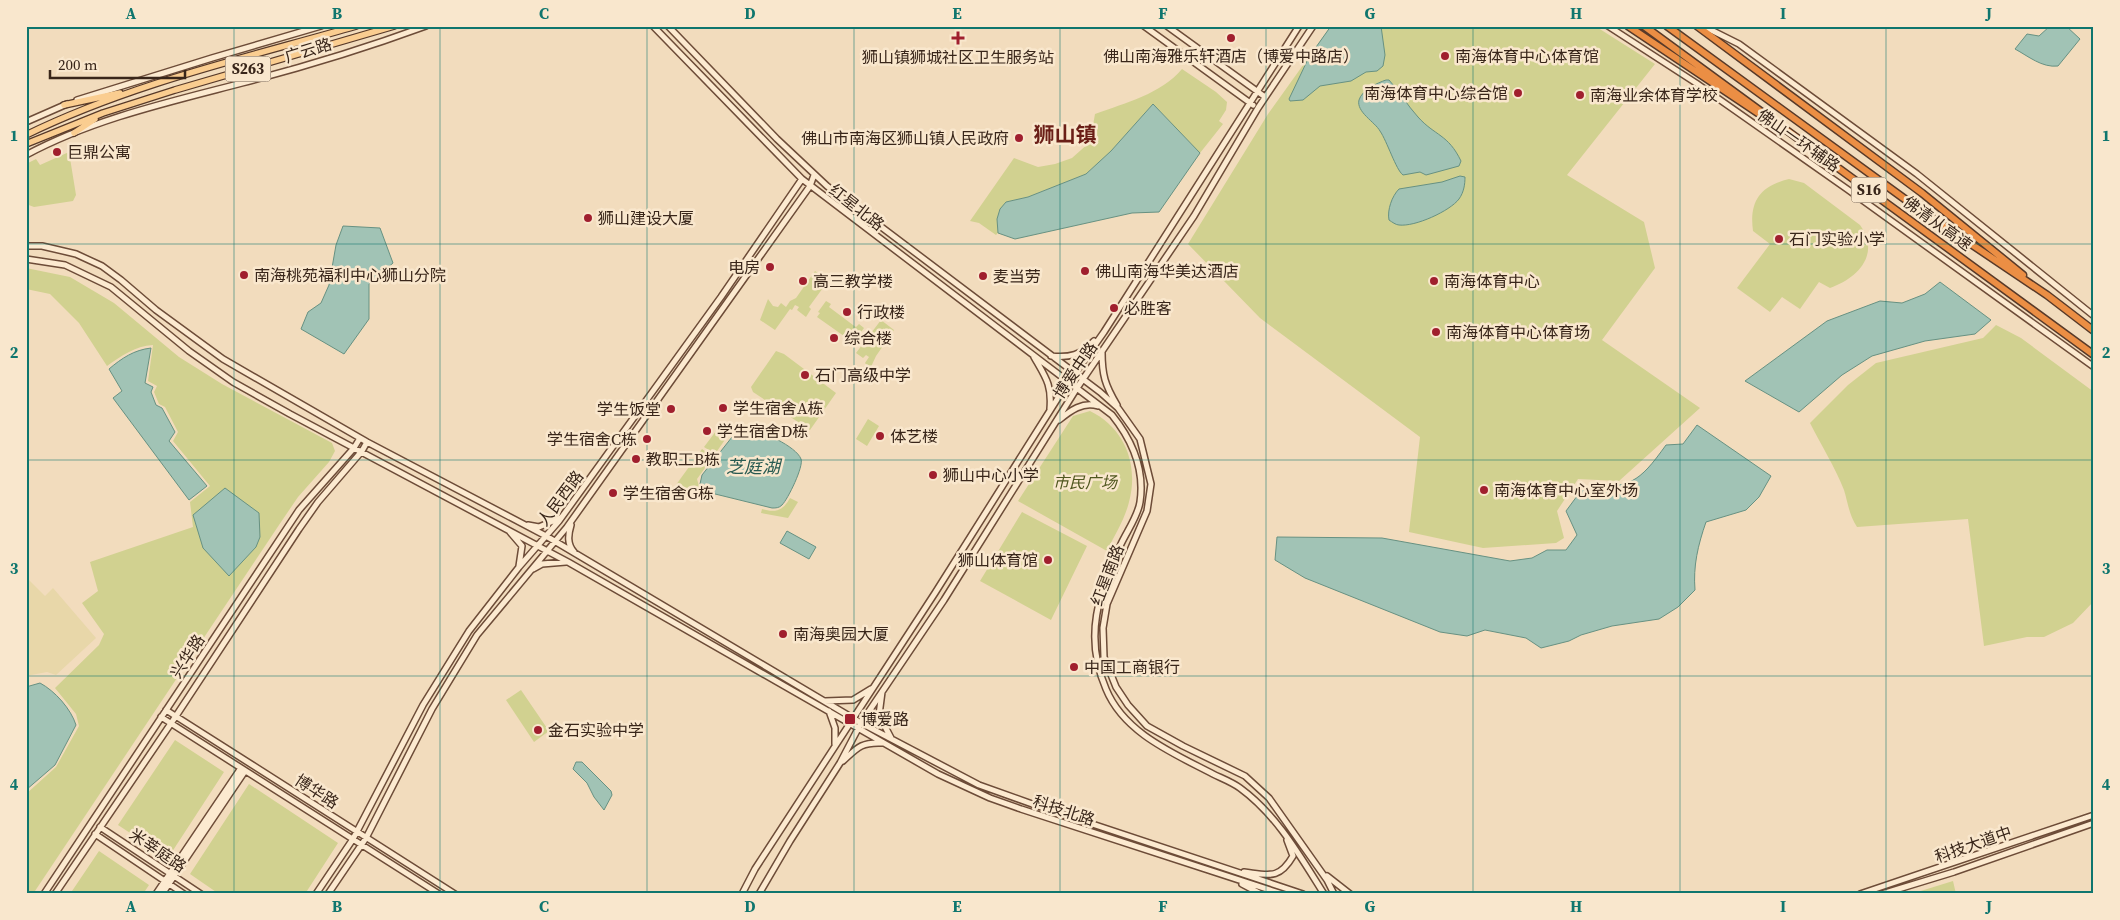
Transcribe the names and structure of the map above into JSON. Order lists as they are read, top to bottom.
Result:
{
  "streets": {
    "highway": ["S16", "佛清从高速"],
    "main road": [
      "广云路",
      "S263",
      "佛山一环辅路",
      "红星北路",
      "博爱中路",
      "人民西路",
      "红星南路",
      "兴华路",
      "博华路",
      "科技北路",
      "科技大道中",
      "米莘庭路"
    ]
  },
  "crossings": [
    ["红星北路", "博爱中路"],
    ["红星北路", "人民西路"],
    ["红星北路", "红星南路"],
    ["博爱中路", "红星南路"],
    ["博爱中路", "科技北路"],
    ["人民西路", "博华路"],
    ["兴华路", "博华路"],
    ["兴华路", "米莘庭路"]
  ],
  "districts": ["狮山镇"],
  "water": ["芝庭湖"],
  "parks": ["市民广场"],
  "places": {
    "health": ["狮山镇狮城社区卫生服务站"],
    "other": [
      "佛山南海雅乐轩酒店（博爱中路店）",
      "南海体育中心体育馆",
      "南海体育中心综合馆",
      "南海业余体育学校",
      "佛山市南海区狮山镇人民政府",
      "巨鼎公寓",
      "狮山建设大厦",
      "石门实验小学",
      "电房",
      "佛山南海华美达酒店",
      "南海桃苑福利中心狮山分院",
      "麦当劳",
      "高三教学楼",
      "南海体育中心",
      "必胜客",
      "行政楼",
      "南海体育中心体育场",
      "综合楼",
      "石门高级中学",
      "学生宿舍A栋",
      "学生饭堂",
      "学生宿舍D栋",
      "体艺楼",
      "学生宿舍C栋",
      "教职工B栋",
      "狮山中心小学",
      "南海体育中心室外场",
      "学生宿舍G栋",
      "狮山体育馆",
      "南海奥园大厦",
      "中国工商银行",
      "金石实验中学"
    ],
    "transit": ["博爱路"]
  },
  "scale_bar": "200 m",
  "grid": {
    "columns": [
      "A",
      "B",
      "C",
      "D",
      "E",
      "F",
      "G",
      "H",
      "I",
      "J"
    ],
    "rows": [
      "1",
      "2",
      "3",
      "4"
    ]
  }
}
